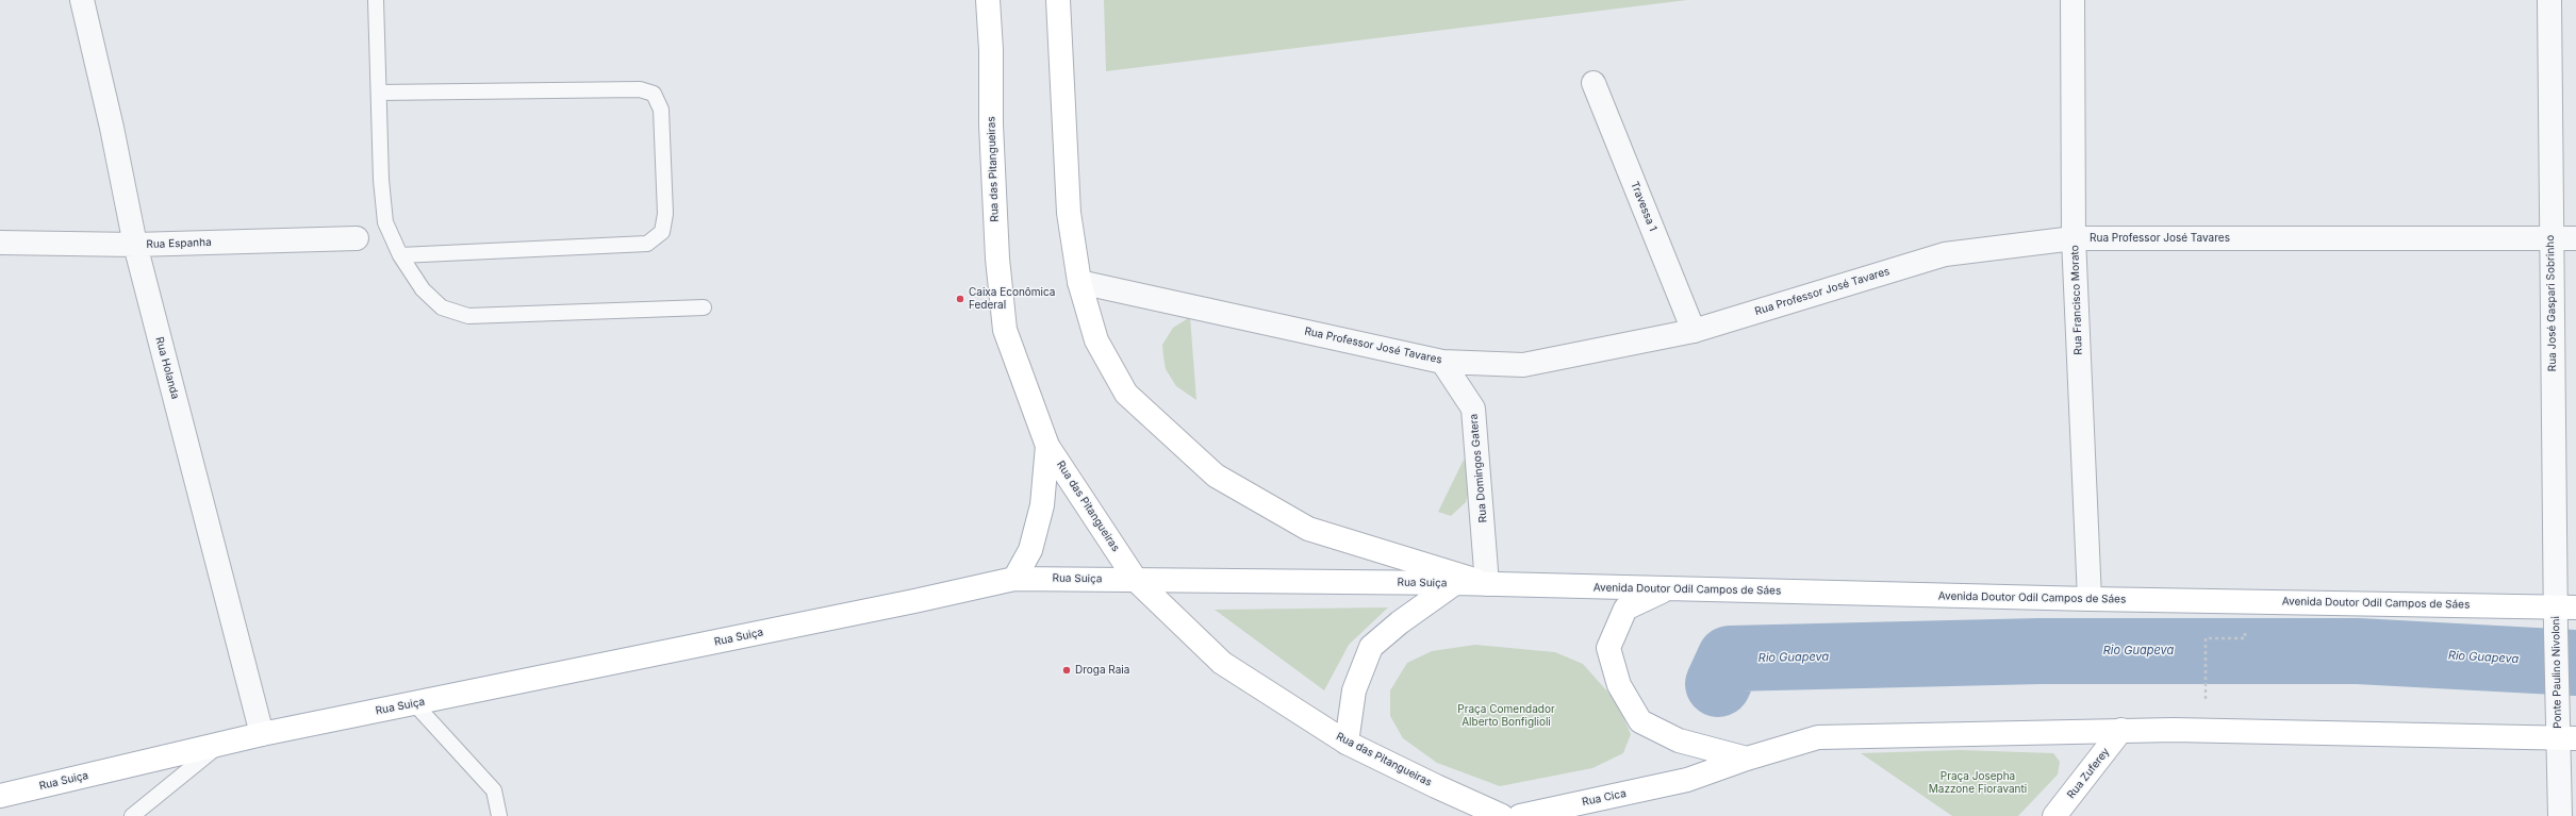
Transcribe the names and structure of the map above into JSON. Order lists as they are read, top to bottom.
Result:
{
  "streets": {
    "main road": [
      "Rua das Pitangueiras",
      "Rua Suiça",
      "Avenida Doutor Odil Campos de Sáes",
      "Rua Zuferey",
      "Rua Cica"
    ],
    "street": [
      "Travessa 1",
      "Rua Professor José Tavares",
      "Rua Espanha",
      "Rua Francisco Morato",
      "Rua José Gaspari Sobrinho",
      "Rua Holanda",
      "Rua Domingos Gatera",
      "Ponte Paulino Nivoloni"
    ]
  },
  "crossings": [
    ["Rua das Pitangueiras", "Rua Suiça"],
    ["Travessa 1", "Rua Professor José Tavares"],
    ["Rua Professor José Tavares", "Rua Francisco Morato"],
    ["Rua Professor José Tavares", "Rua José Gaspari Sobrinho"],
    ["Rua Professor José Tavares", "Rua Domingos Gatera"],
    ["Rua Espanha", "Rua Holanda"],
    ["Rua Francisco Morato", "Avenida Doutor Odil Campos de Sáes"],
    ["Rua José Gaspari Sobrinho", "Avenida Doutor Odil Campos de Sáes"],
    ["Rua José Gaspari Sobrinho", "Ponte Paulino Nivoloni"],
    ["Rua Holanda", "Rua Suiça"],
    ["Rua Domingos Gatera", "Rua Suiça"],
    ["Rua Domingos Gatera", "Avenida Doutor Odil Campos de Sáes"],
    ["Rua Suiça", "Avenida Doutor Odil Campos de Sáes"],
    ["Avenida Doutor Odil Campos de Sáes", "Ponte Paulino Nivoloni"]
  ],
  "water": ["Rio Guapeva"],
  "parks": ["Praça Comendador Alberto Bonfiglioli", "Praça Josepha Mazzone Fioravanti"],
  "places": ["Caixa Econômica Federal", "Droga Raia"]
}
